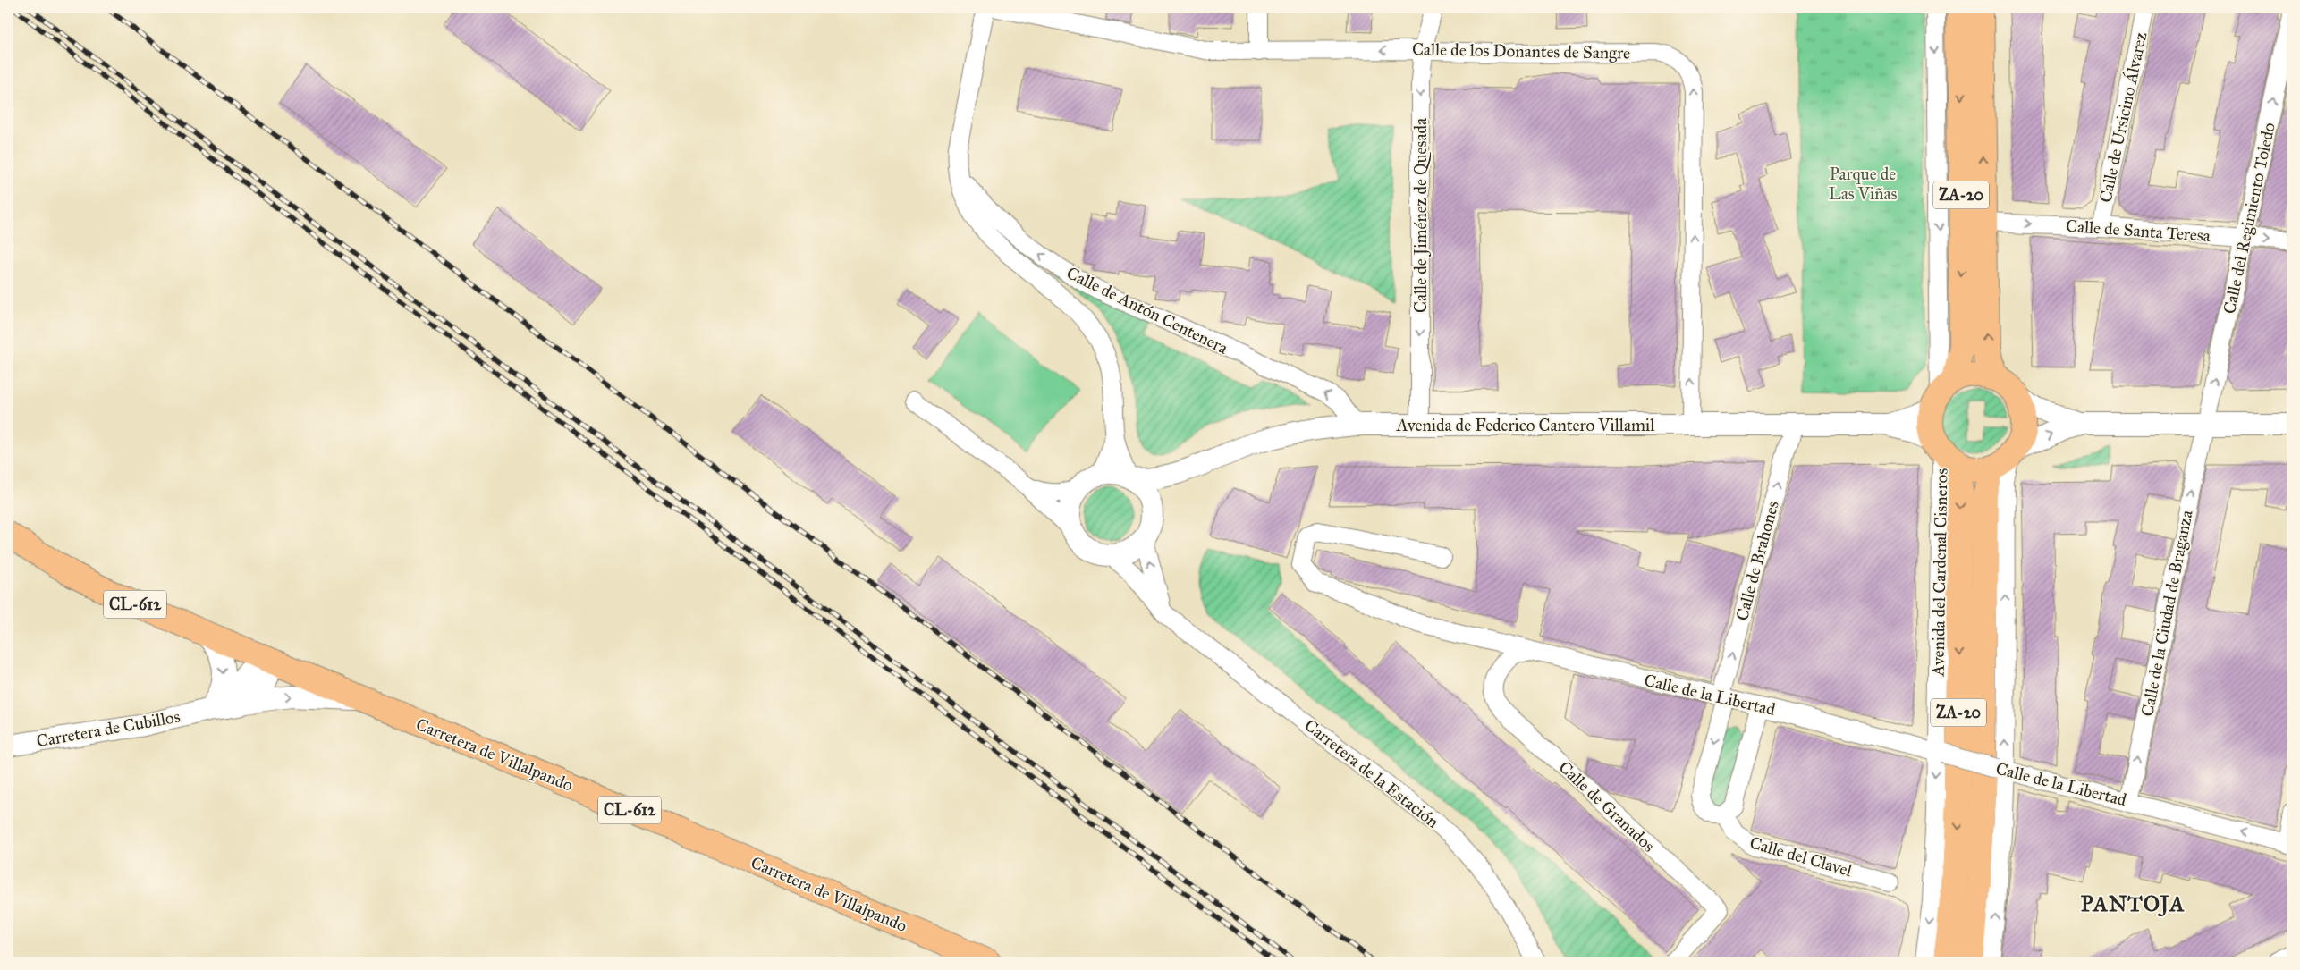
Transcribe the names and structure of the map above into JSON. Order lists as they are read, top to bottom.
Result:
{
  "streets": {
    "main road": [
      "ZA-20",
      "Avenida del Cardenal Cisneros",
      "CL-612",
      "Carretera de Villalpando"
    ],
    "street": [
      "Calle de los Donantes de Sangre",
      "Calle de Ursicino Álvarez",
      "Calle de Jiménez de Quesada",
      "Calle del Regimiento Toledo",
      "Calle de Santa Teresa",
      "Calle de Antón Centenera",
      "Avenida de Federico Cantero Villamil",
      "Calle de Brahones",
      "Calle de la Ciudad de Braganza",
      "Calle de la Libertad",
      "Carretera de Cubillos",
      "Carretera de la Estación",
      "Calle de Granados",
      "Calle del Clavel"
    ]
  },
  "crossings": [
    ["Calle de los Donantes de Sangre", "Calle de Jiménez de Quesada"],
    ["Calle de los Donantes de Sangre", "Avenida de Federico Cantero Villamil"],
    ["Calle de Ursicino Álvarez", "Calle de Santa Teresa"],
    ["ZA-20", "Calle de Santa Teresa"],
    ["ZA-20", "Avenida de Federico Cantero Villamil"],
    ["ZA-20", "Avenida del Cardenal Cisneros"],
    ["Calle de Jiménez de Quesada", "Avenida de Federico Cantero Villamil"],
    ["Calle del Regimiento Toledo", "Calle de Santa Teresa"],
    ["Calle del Regimiento Toledo", "Calle de la Ciudad de Braganza"],
    ["Calle de Antón Centenera", "Avenida de Federico Cantero Villamil"],
    ["Calle de Antón Centenera", "Carretera de la Estación"],
    ["Avenida de Federico Cantero Villamil", "Calle de Brahones"],
    ["Avenida de Federico Cantero Villamil", "Avenida del Cardenal Cisneros"],
    ["Avenida de Federico Cantero Villamil", "Carretera de la Estación"],
    ["Calle de Brahones", "Calle de la Libertad"],
    ["Calle de Brahones", "Calle del Clavel"],
    ["Avenida del Cardenal Cisneros", "Calle de la Libertad"],
    ["Calle de la Ciudad de Braganza", "Calle de la Libertad"],
    ["Calle de la Libertad", "Calle de Granados"],
    ["Carretera de Cubillos", "Carretera de Villalpando"]
  ],
  "one_way": [
    "Calle de Jiménez de Quesada",
    "Calle del Regimiento Toledo",
    "Calle de Santa Teresa",
    "Calle de Antón Centenera"
  ],
  "districts": ["PANTOJA"],
  "parks": ["Parque de Las Viñas"]
}
